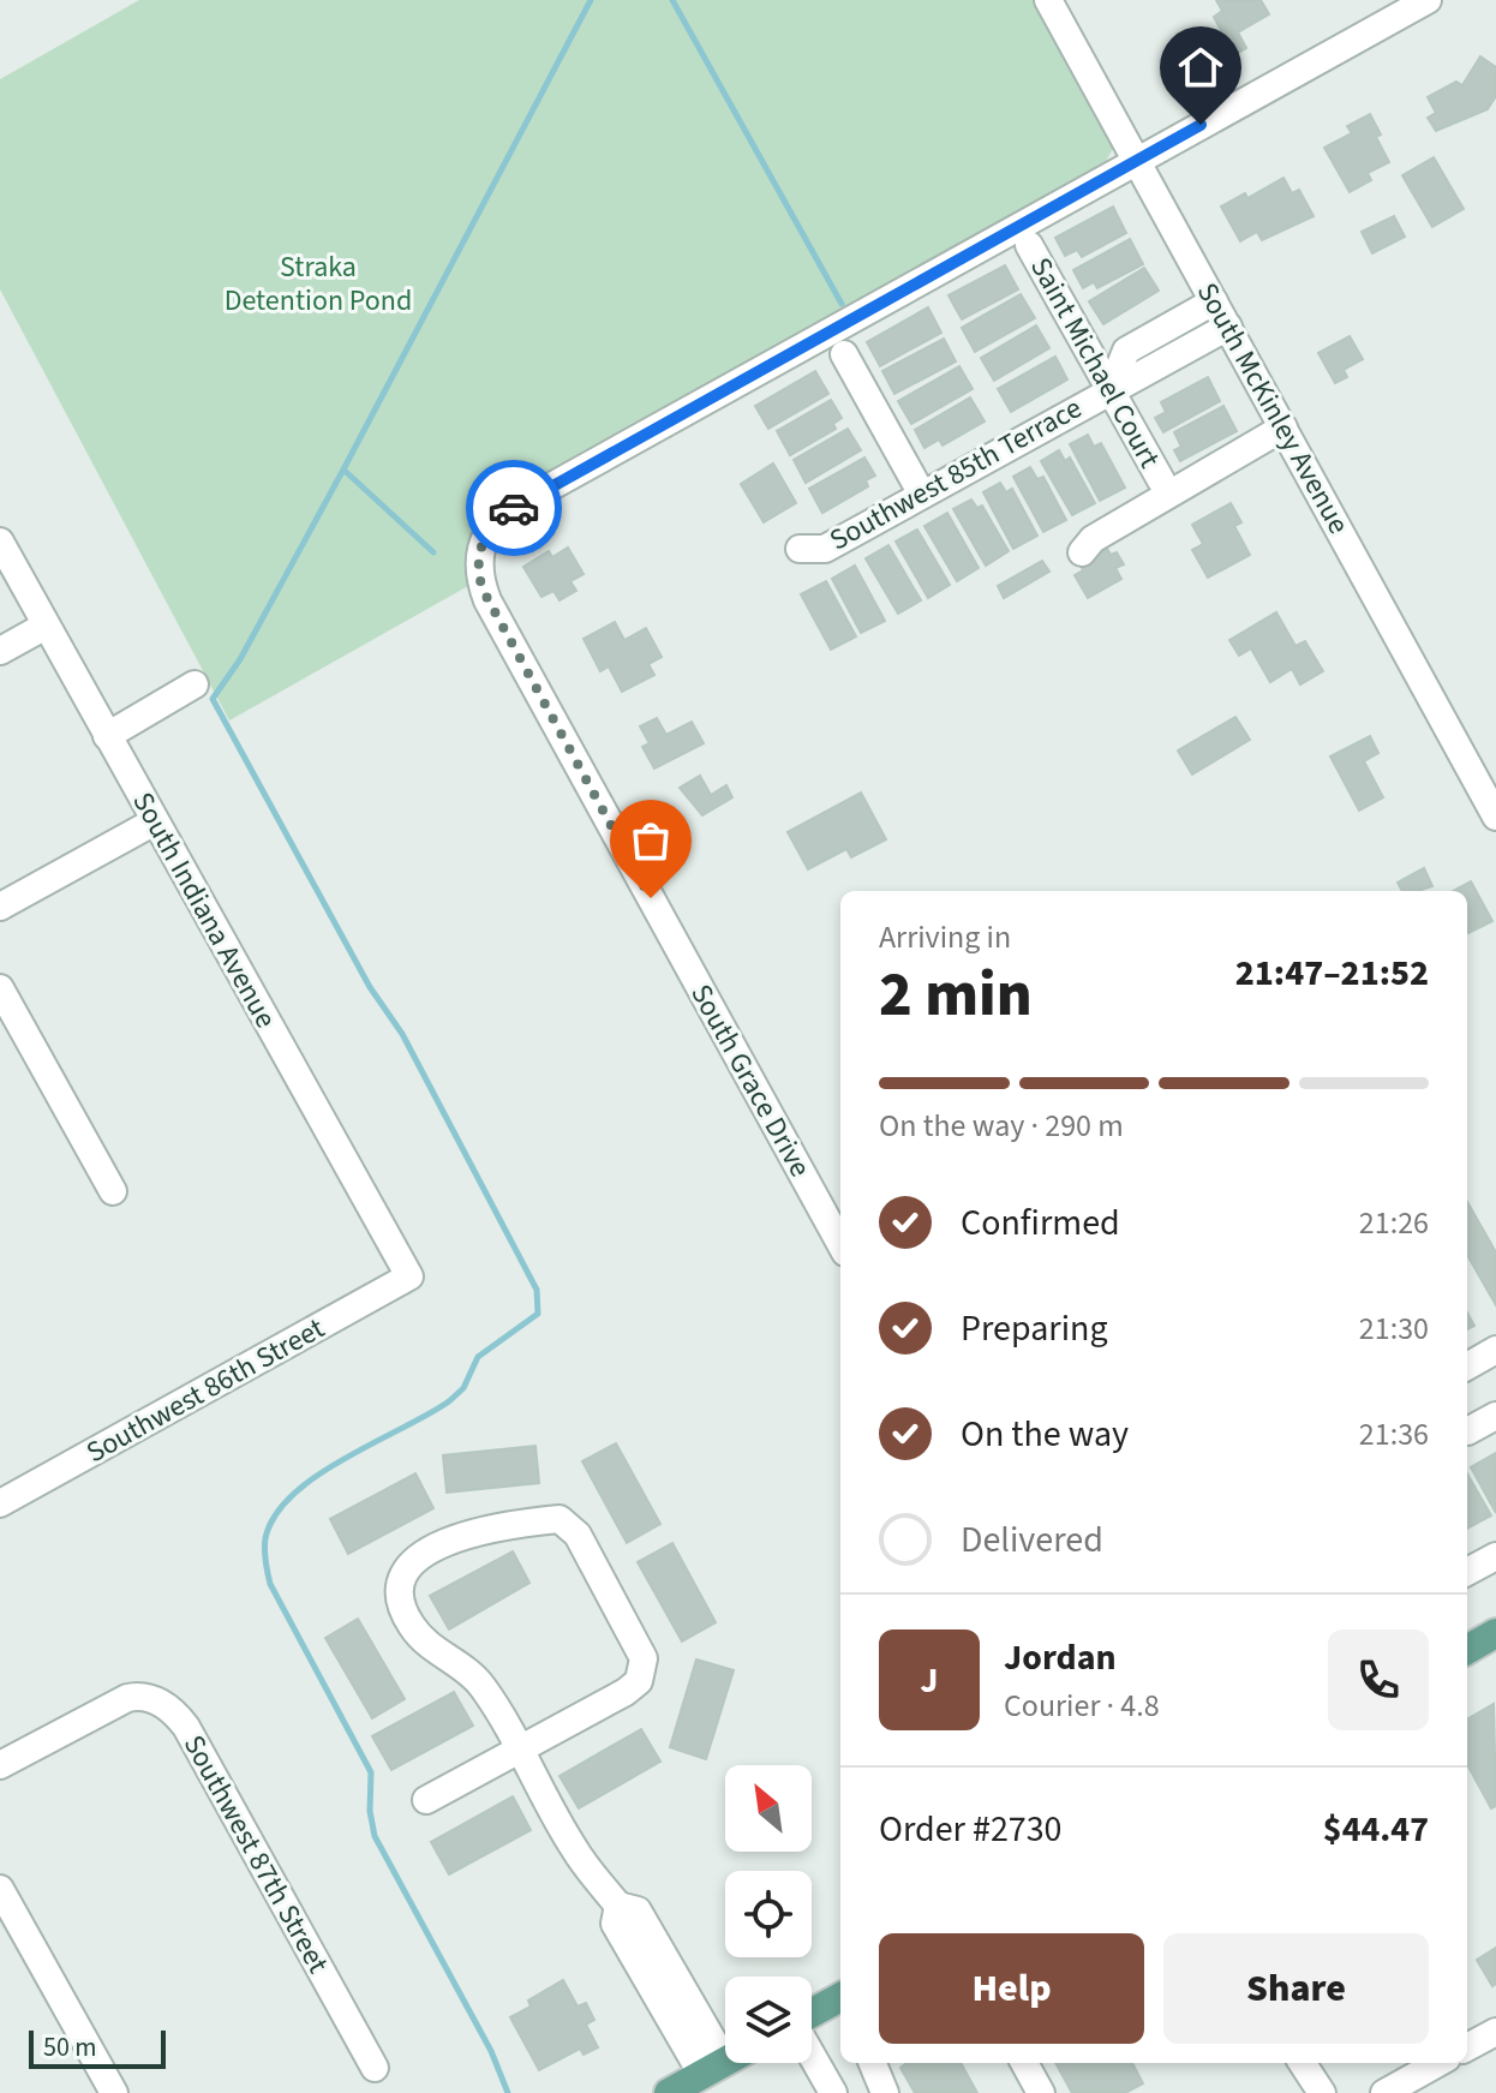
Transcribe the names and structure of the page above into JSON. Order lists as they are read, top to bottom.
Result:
{
  "streets": {
    "street": [
      "Saint Michael Court",
      "South McKinley Avenue",
      "Southwest 85th Terrace",
      "South Indiana Avenue",
      "South Grace Drive",
      "Southwest 86th Street",
      "Southwest 87th Street"
    ]
  },
  "crossings": [
    ["Saint Michael Court", "Southwest 85th Terrace"],
    ["South McKinley Avenue", "Southwest 85th Terrace"],
    ["South McKinley Avenue", "South Grace Drive"],
    ["South Indiana Avenue", "Southwest 86th Street"]
  ],
  "parks": ["Straka Detention Pond"],
  "scale_bar": "50 m",
  "north": "top left",
  "page": {
    "heading": ["2 min", "Arriving in", "21:47–21:52"],
    "panel": [
      "Jordan",
      "Courier · 4.8",
      "Order #2730",
      "$44.47"
    ],
    "bar": "On the way · 290 m",
    "list": [
      ["Confirmed", "21:26"],
      ["Preparing", "21:30"],
      ["On the way", "21:36"],
      "Delivered"
    ],
    "round": "J",
    "buttons": ["Help", "Share"],
    "scale": "50 m"
  }
}
